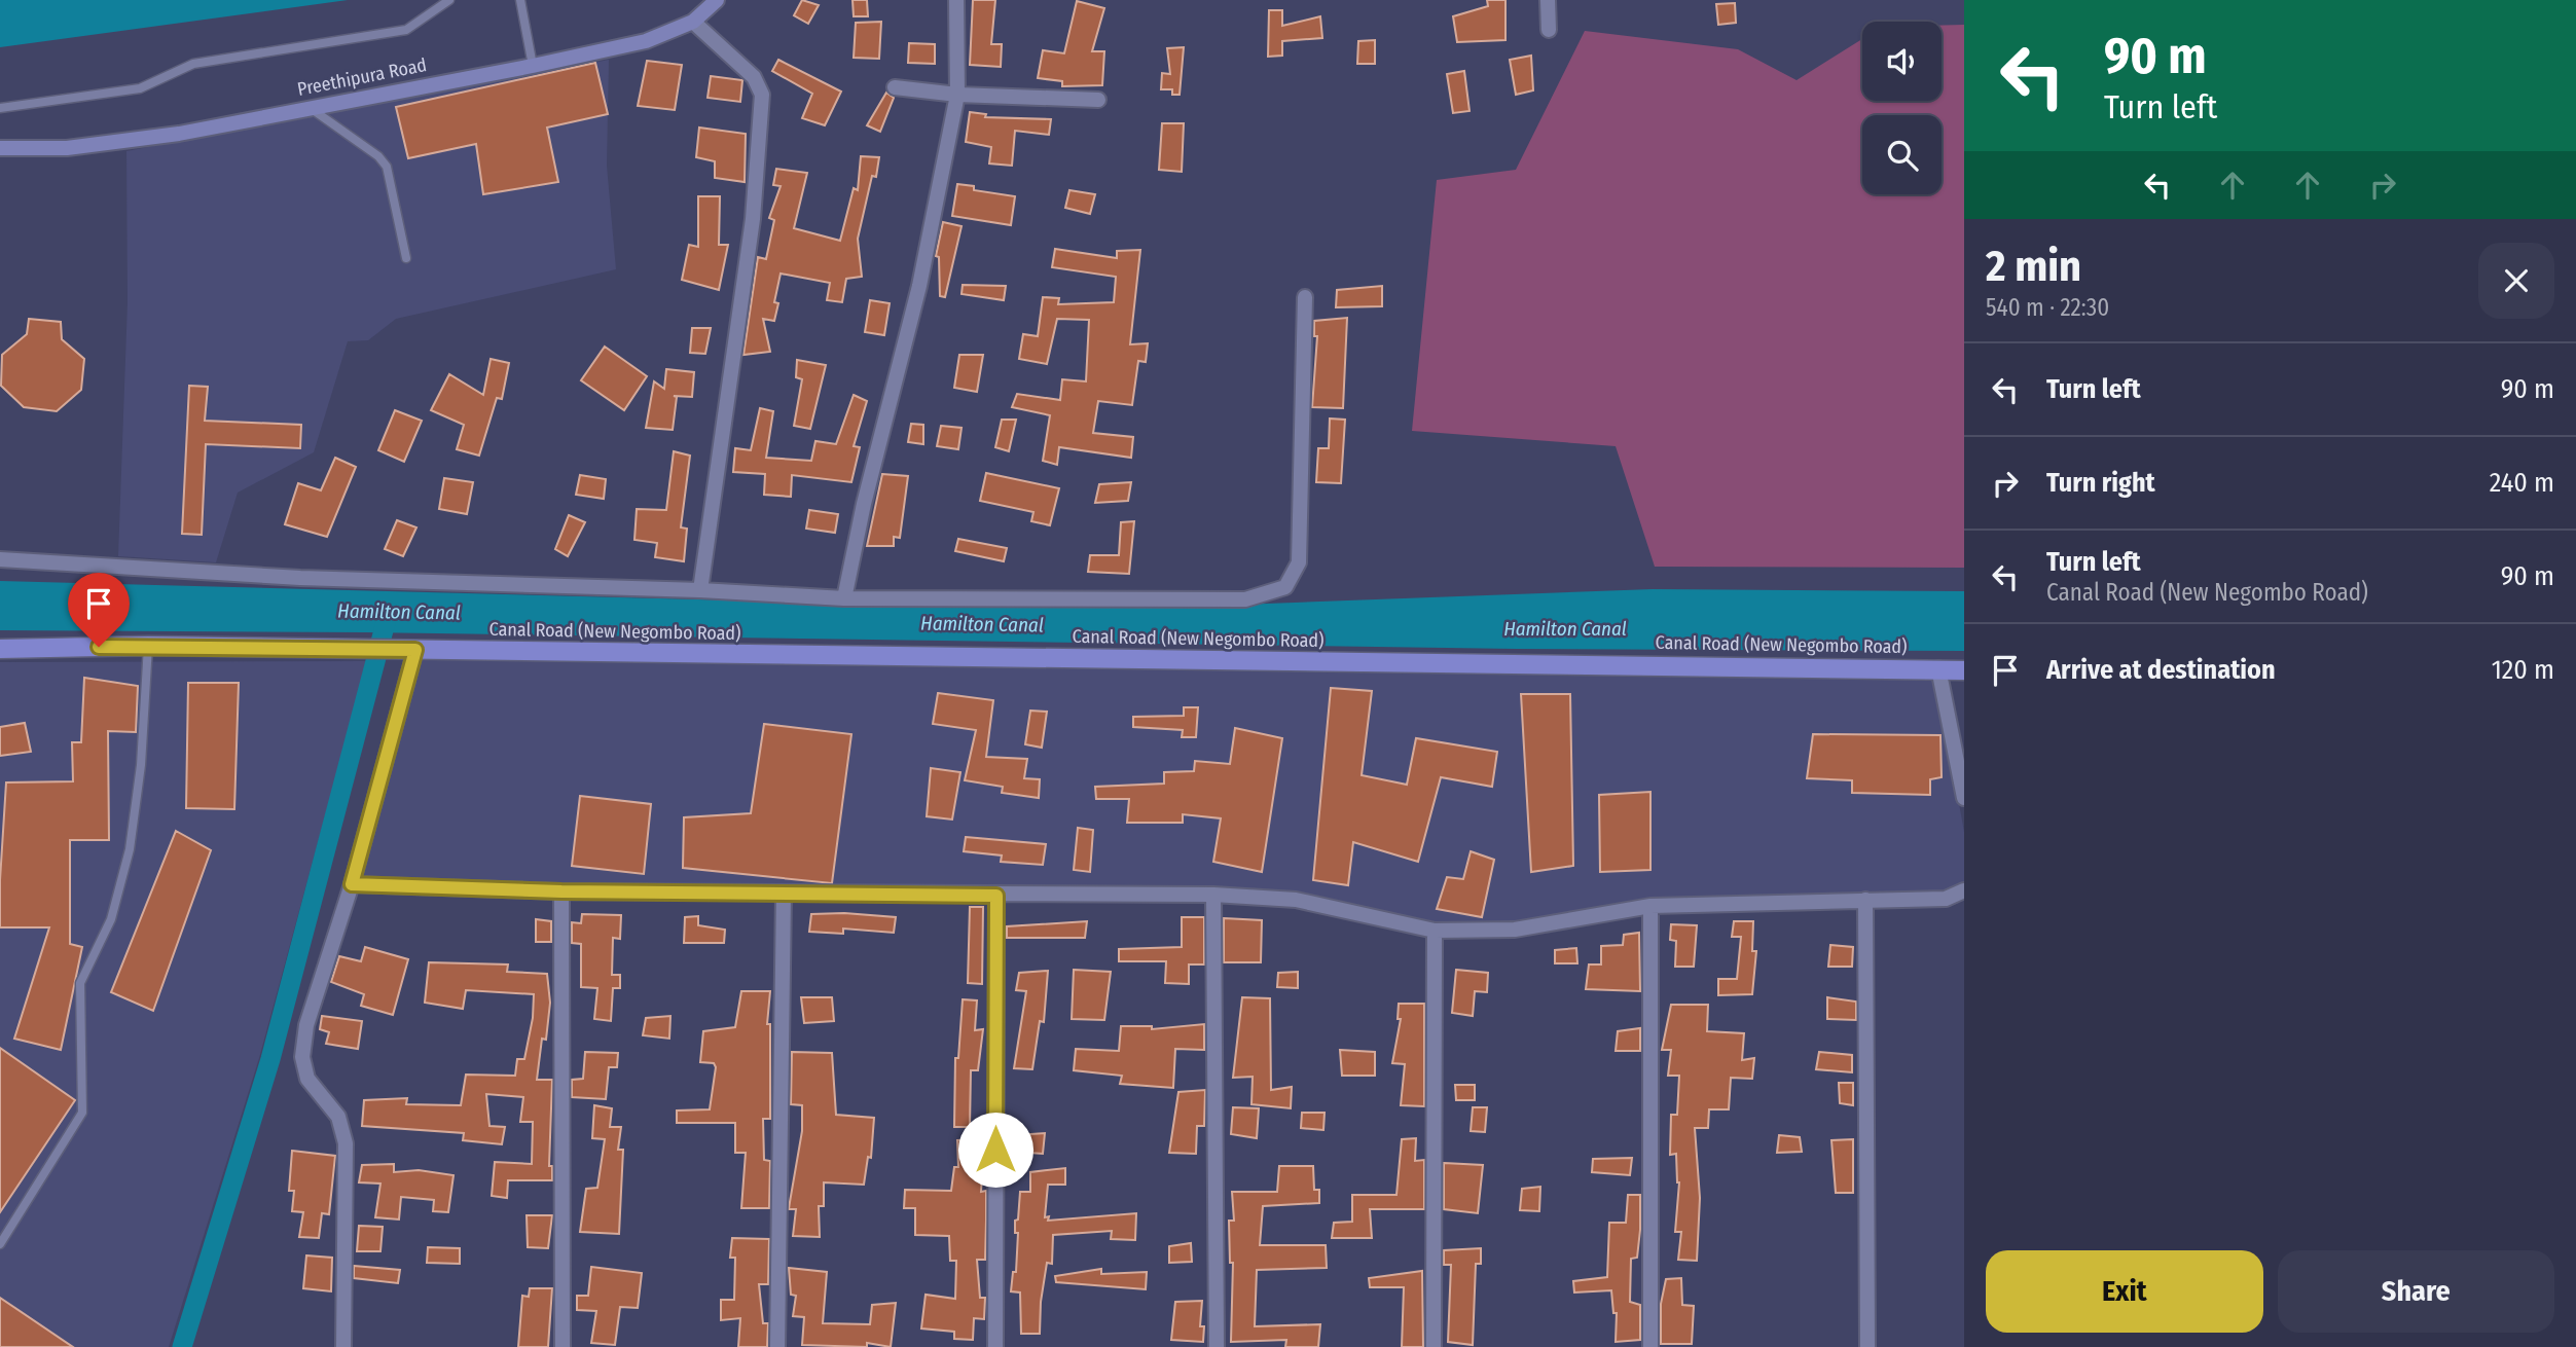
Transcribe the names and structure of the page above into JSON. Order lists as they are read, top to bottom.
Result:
{
  "streets": {
    "main road": ["Canal Road (New Negombo Road)"],
    "street": ["Preethipura Road"]
  },
  "water": ["Hamilton Canal"],
  "page": {
    "turn": ["90 m", "Turn left"],
    "heading": ["2 min", "540 m · 22:30"],
    "list": [
      {
        "name": "Turn left",
        "value": "90 m"
      },
      {
        "name": "Turn right",
        "value": "240 m"
      },
      {
        "name": "Turn left",
        "note": "Canal Road (New Negombo Road)",
        "value": "90 m"
      },
      {
        "name": "Arrive at destination",
        "value": "120 m"
      }
    ],
    "buttons": ["Exit", "Share"]
  }
}
